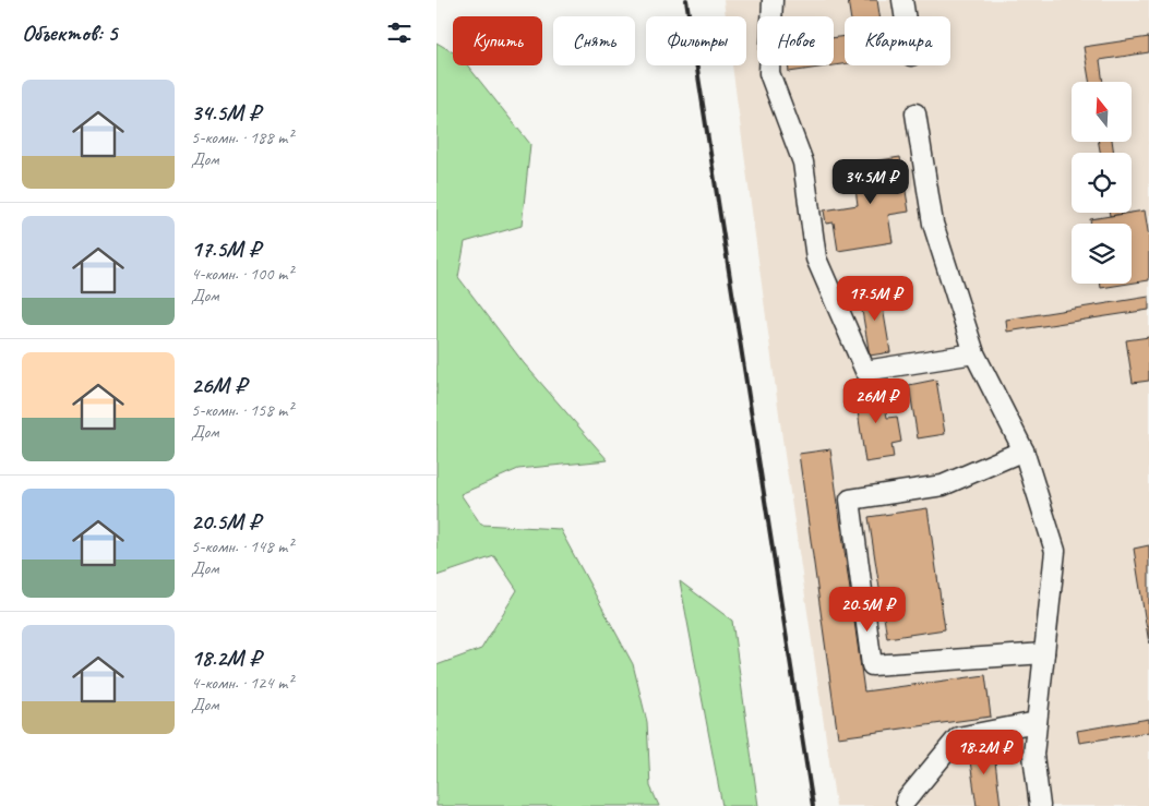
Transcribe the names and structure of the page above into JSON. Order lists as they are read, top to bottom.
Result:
{
  "north": "top",
  "page": {
    "heading": "Объектов: 5",
    "chip": [
      "Купить",
      "Снять",
      "Фильтры",
      "Новое",
      "Квартира"
    ],
    "list": [
      {
        "name": "34.5M ₽",
        "note": "5-комн. · 188 m² · Дом"
      },
      {
        "name": "17.5M ₽",
        "note": "4-комн. · 100 m² · Дом"
      },
      {
        "name": "26M ₽",
        "note": "5-комн. · 158 m² · Дом"
      },
      {
        "name": "20.5M ₽",
        "note": "5-комн. · 148 m² · Дом"
      },
      {
        "name": "18.2M ₽",
        "note": "4-комн. · 124 m² · Дом"
      }
    ],
    "price": [
      "34.5M ₽",
      "17.5M ₽",
      "26M ₽",
      "20.5M ₽",
      "18.2M ₽"
    ]
  }
}
